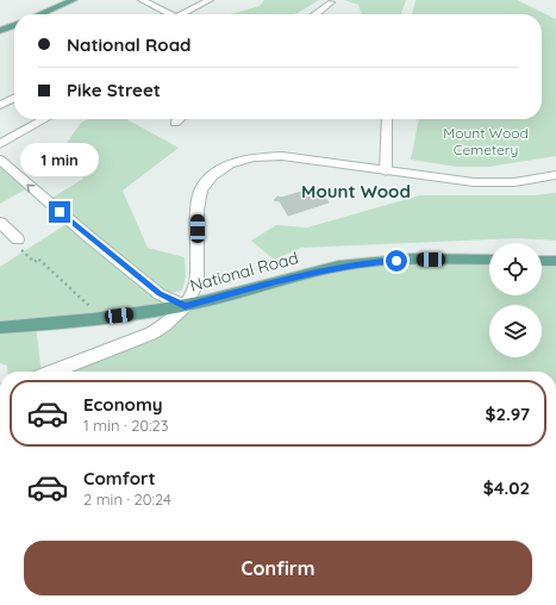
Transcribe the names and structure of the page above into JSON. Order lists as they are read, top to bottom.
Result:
{
  "streets": {
    "main road": ["National Road"]
  },
  "districts": ["Mount Wood"],
  "parks": ["Mount Wood Cemetery"],
  "page": {
    "banner": ["National Road", "Pike Street"],
    "bubble": "1 min",
    "list": [
      {
        "name": "Economy",
        "note": "1 min · 20:23",
        "value": "$2.97"
      },
      {
        "name": "Comfort",
        "note": "2 min · 20:24",
        "value": "$4.02"
      }
    ],
    "buttons": "Confirm"
  }
}
